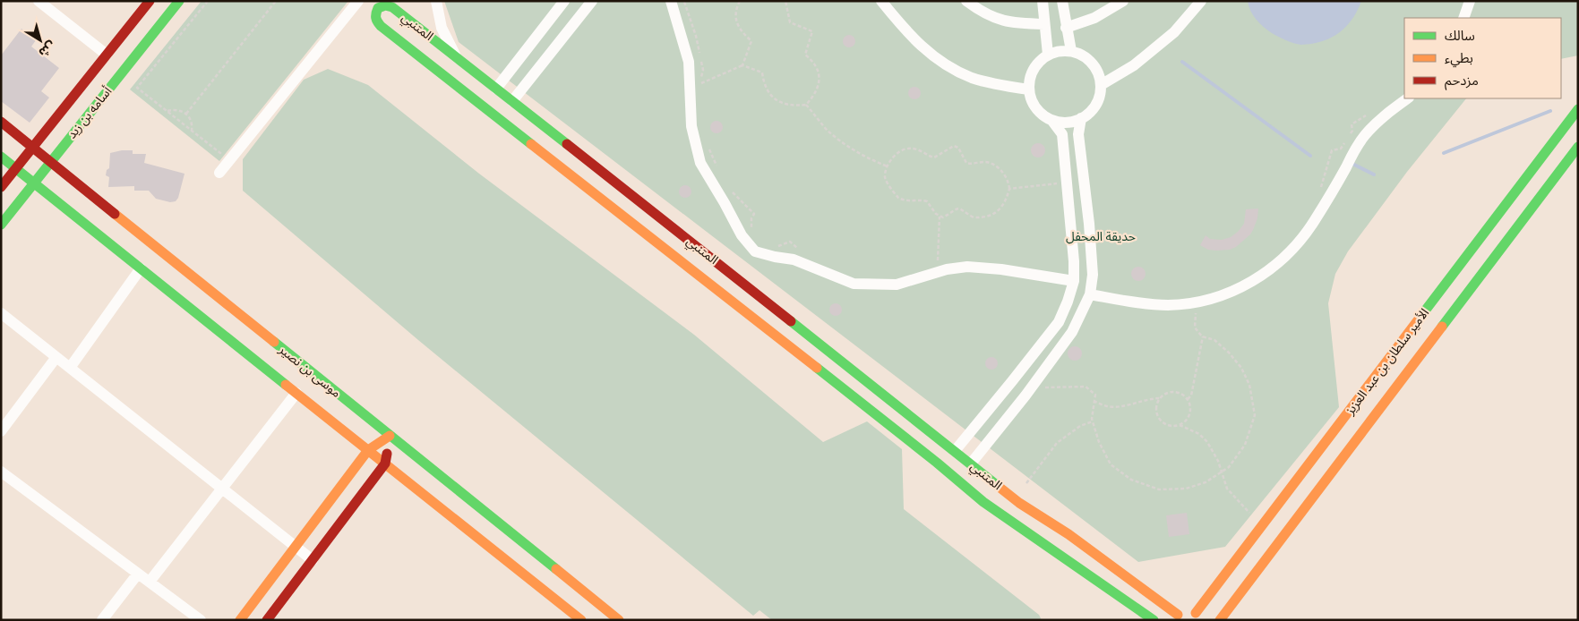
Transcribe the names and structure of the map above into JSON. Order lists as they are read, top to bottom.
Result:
{
  "streets": {
    "street": [
      "المتنبي",
      "أسامه بن زيد",
      "الأمير سلطان بن عبد العزيز",
      "موسى بن نصير"
    ]
  },
  "crossings": [
    ["المتنبي", "الأمير سلطان بن عبد العزيز"],
    ["أسامه بن زيد", "موسى بن نصير"]
  ],
  "parks": ["حديقة المحفل"],
  "legend": ["سالك", "بطيء", "مزدحم"],
  "north": "bottom right"
}
